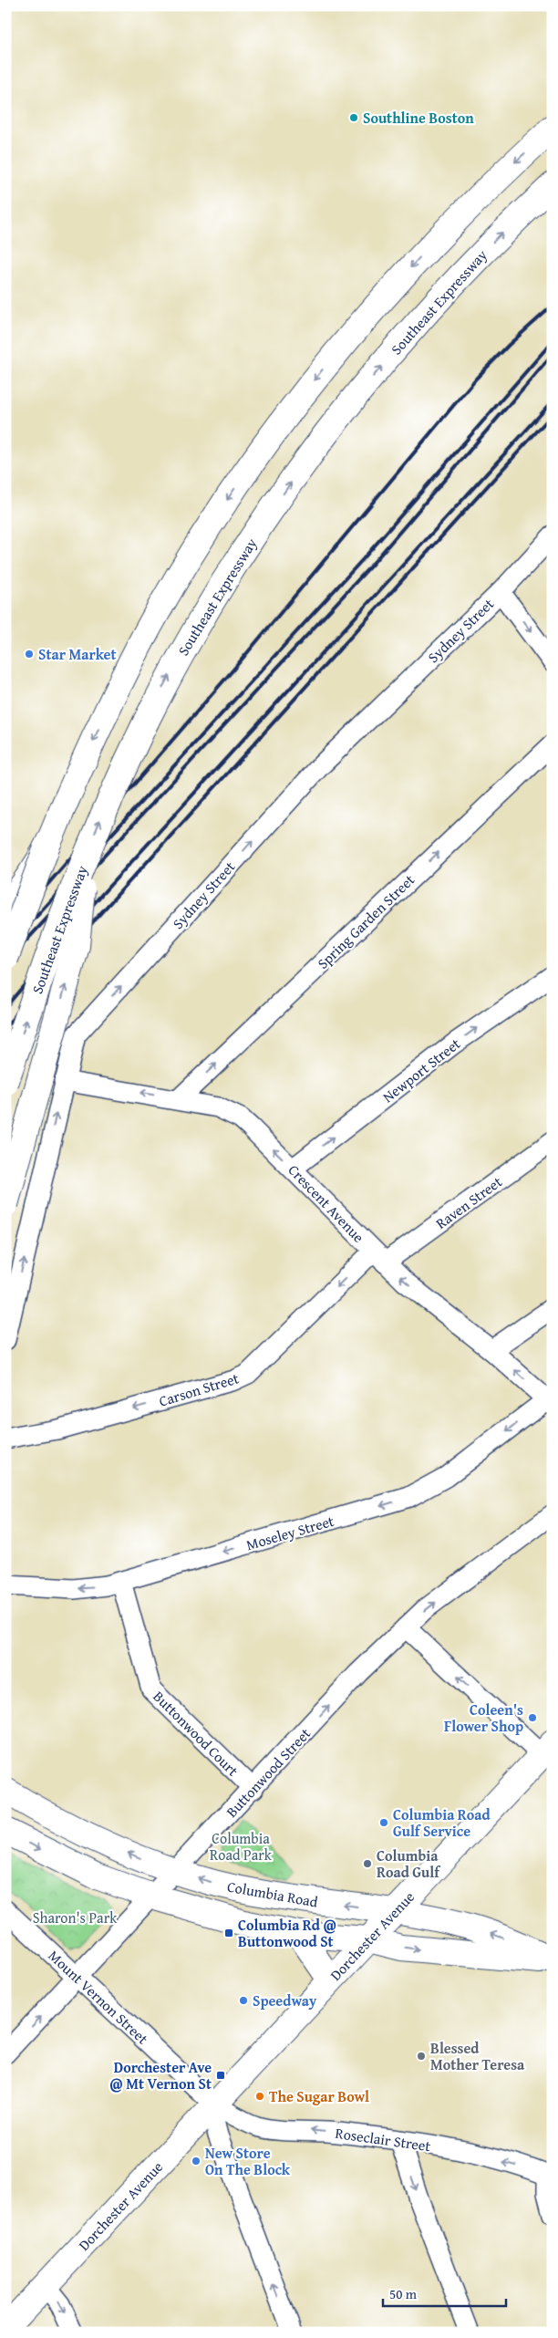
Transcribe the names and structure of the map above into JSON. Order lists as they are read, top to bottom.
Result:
{
  "streets": {
    "main road": ["Southeast Expressway", "Columbia Road", "Dorchester Avenue"],
    "street": [
      "Sydney Street",
      "Spring Garden Street",
      "Newport Street",
      "Raven Street",
      "Crescent Avenue",
      "Carson Street",
      "Moseley Street",
      "Buttonwood Court",
      "Buttonwood Street",
      "Mount Vernon Street",
      "Roseclair Street"
    ]
  },
  "crossings": [
    ["Sydney Street", "Crescent Avenue"],
    ["Spring Garden Street", "Crescent Avenue"],
    ["Newport Street", "Crescent Avenue"],
    ["Raven Street", "Crescent Avenue"],
    ["Raven Street", "Carson Street"],
    ["Crescent Avenue", "Carson Street"],
    ["Crescent Avenue", "Moseley Street"],
    ["Moseley Street", "Buttonwood Court"],
    ["Buttonwood Court", "Buttonwood Street"],
    ["Buttonwood Street", "Columbia Road"],
    ["Buttonwood Street", "Mount Vernon Street"],
    ["Columbia Road", "Dorchester Avenue"],
    ["Dorchester Avenue", "Mount Vernon Street"],
    ["Dorchester Avenue", "Roseclair Street"],
    ["Mount Vernon Street", "Roseclair Street"]
  ],
  "one_way": [
    "Sydney Street",
    "Spring Garden Street",
    "Newport Street",
    "Crescent Avenue",
    "Carson Street",
    "Moseley Street",
    "Buttonwood Street",
    "Roseclair Street"
  ],
  "parks": ["Columbia Road Park", "Sharon's Park"],
  "places": {
    "other": [
      "Southline Boston",
      "Star Market",
      "Coleen's Flower Shop",
      "Columbia Road Gulf Service",
      "Columbia Road Gulf",
      "Speedway",
      "Blessed Mother Teresa",
      "The Sugar Bowl",
      "New Store On The Block"
    ],
    "transit": ["Columbia Rd @ Buttonwood St", "Dorchester Ave @ Mt Vernon St"]
  },
  "scale_bar": "50 m"
}
